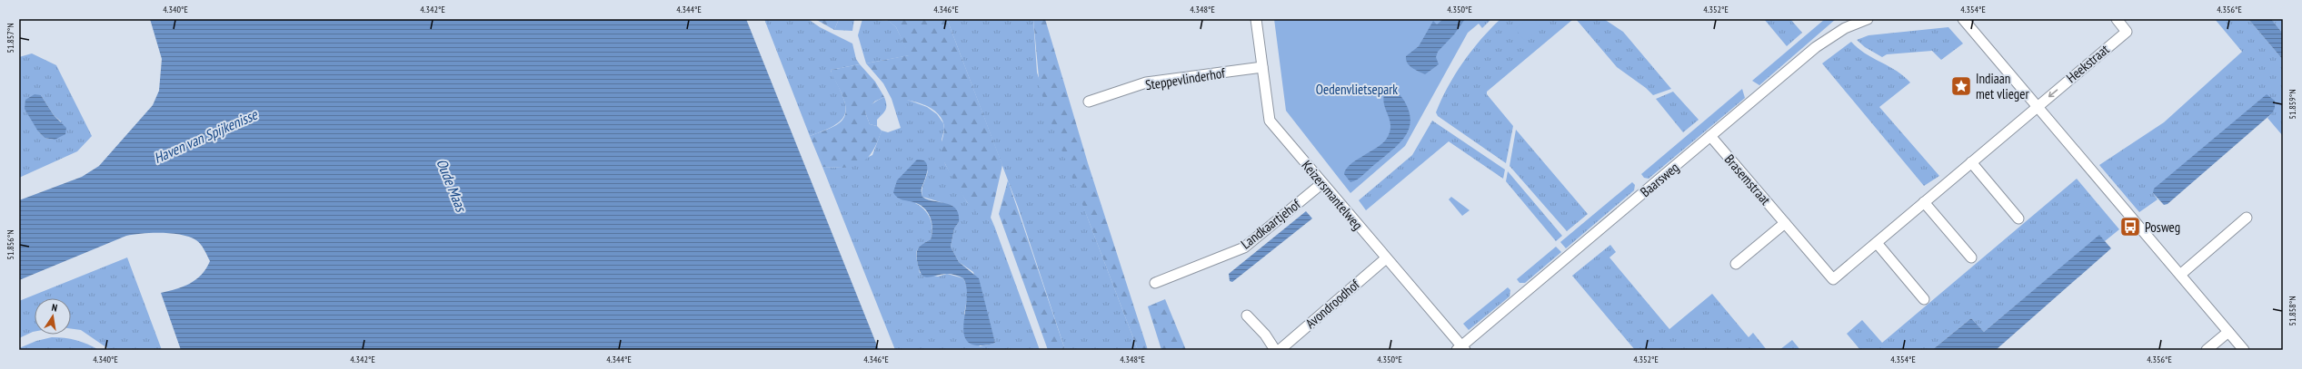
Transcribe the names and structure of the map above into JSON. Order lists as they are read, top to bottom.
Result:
{
  "streets": {
    "street": [
      "Heekstraat",
      "Steppevlinderhof",
      "Baarsweg",
      "Brasemstraat",
      "Keizersmantelweg",
      "Landkaartjehof",
      "Avondroodhof"
    ]
  },
  "crossings": [
    ["Heekstraat", "Brasemstraat"],
    ["Steppevlinderhof", "Keizersmantelweg"],
    ["Baarsweg", "Brasemstraat"],
    ["Baarsweg", "Keizersmantelweg"],
    ["Keizersmantelweg", "Landkaartjehof"],
    ["Keizersmantelweg", "Avondroodhof"]
  ],
  "one_way": ["Heekstraat"],
  "water": ["Haven van Spijkenisse", "Oude Maas"],
  "parks": ["Oedenvlietsepark"],
  "places": {
    "place": ["Indiaan met vlieger"],
    "bus stop": ["Posweg"]
  },
  "north": "top",
  "coordinates": [
    "4.340°E",
    "4.342°E",
    "4.344°E",
    "4.346°E",
    "4.348°E",
    "4.350°E",
    "4.352°E",
    "4.354°E",
    "4.356°E",
    "51.857°N",
    "51.859°N",
    "51.856°N",
    "51.858°N"
  ]
}
